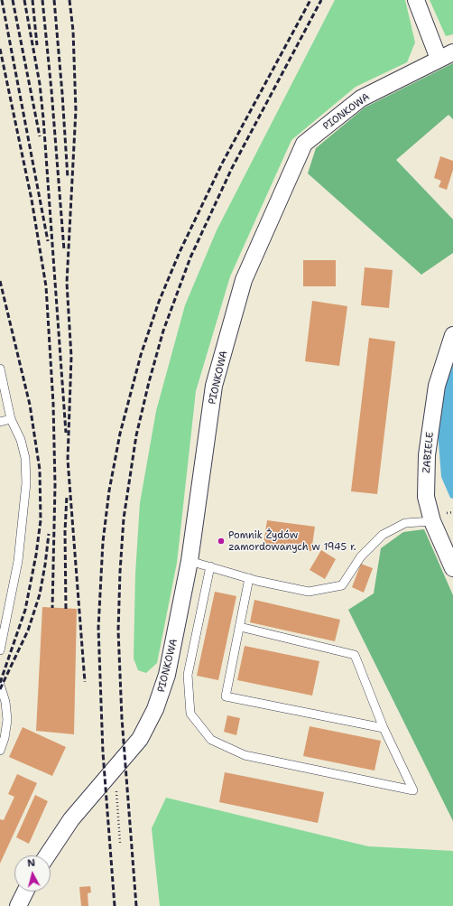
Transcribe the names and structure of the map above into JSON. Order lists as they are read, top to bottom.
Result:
{
  "streets": {
    "street": ["PIONKOWA", "ZABIELE"]
  },
  "places": ["Pomnik Żydów zamordowanych w 1945 r."],
  "north": "top"
}
